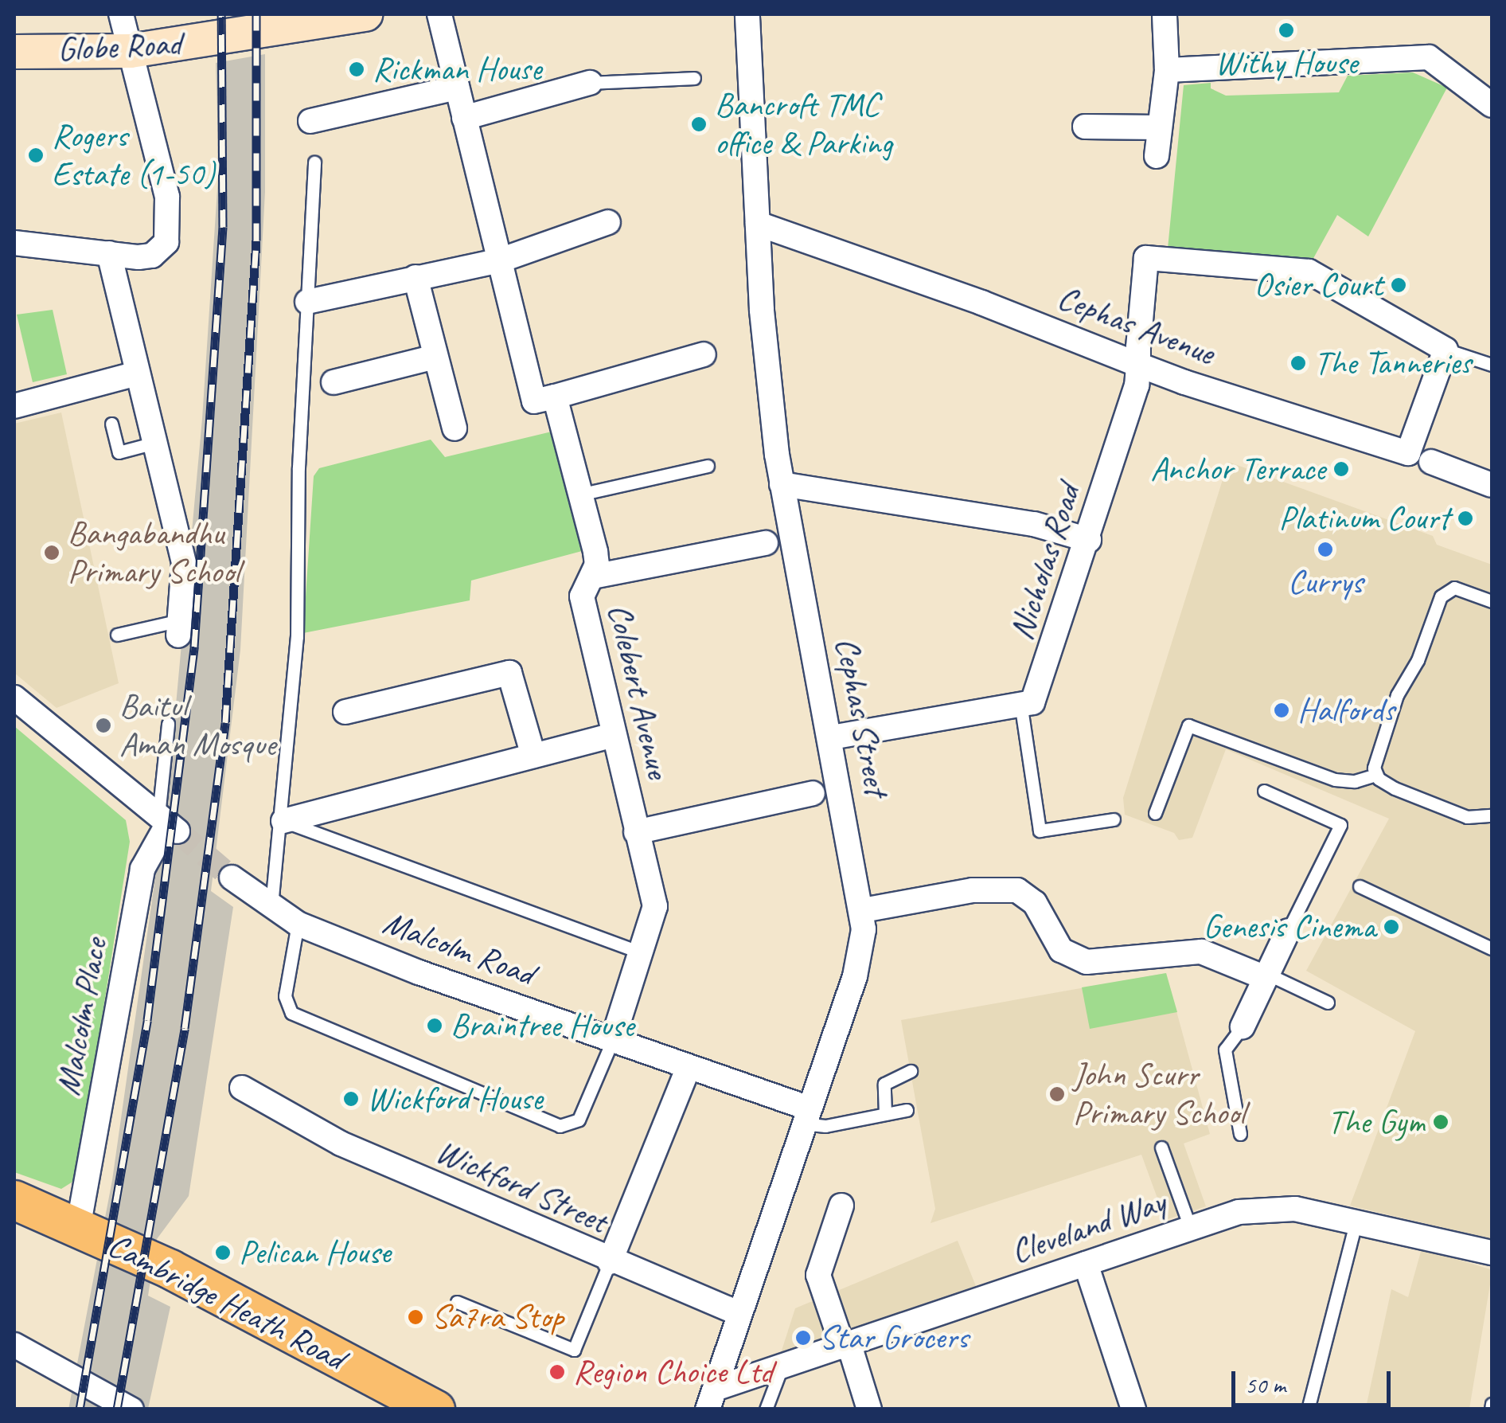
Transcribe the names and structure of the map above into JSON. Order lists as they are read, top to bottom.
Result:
{
  "streets": {
    "main road": ["Globe Road", "Cambridge Heath Road"],
    "street": [
      "Cephas Avenue",
      "Nicholas Road",
      "Colebert Avenue",
      "Cephas Street",
      "Malcolm Road",
      "Malcolm Place",
      "Wickford Street",
      "Cleveland Way"
    ]
  },
  "crossings": [
    ["Cephas Avenue", "Nicholas Road"],
    ["Cephas Avenue", "Cephas Street"],
    ["Colebert Avenue", "Malcolm Road"],
    ["Cephas Street", "Malcolm Road"],
    ["Cephas Street", "Wickford Street"],
    ["Cephas Street", "Cleveland Way"],
    ["Malcolm Place", "Cambridge Heath Road"]
  ],
  "places": [
    "Withy House",
    "Rickman House",
    "Bancroft TMC office & Parking",
    "Rogers Estate (1-50)",
    "Osier Court",
    "The Tanneries",
    "Anchor Terrace",
    "Platinum Court",
    "Currys",
    "Bangabandhu Primary School",
    "Halfords",
    "Baitul Aman Mosque",
    "Genesis Cinema",
    "Braintree House",
    "John Scurr Primary School",
    "Wickford House",
    "The Gym",
    "Pelican House",
    "Sa7ra Stop",
    "Star Grocers",
    "Region Choice Ltd"
  ],
  "scale_bar": "50 m"
}
